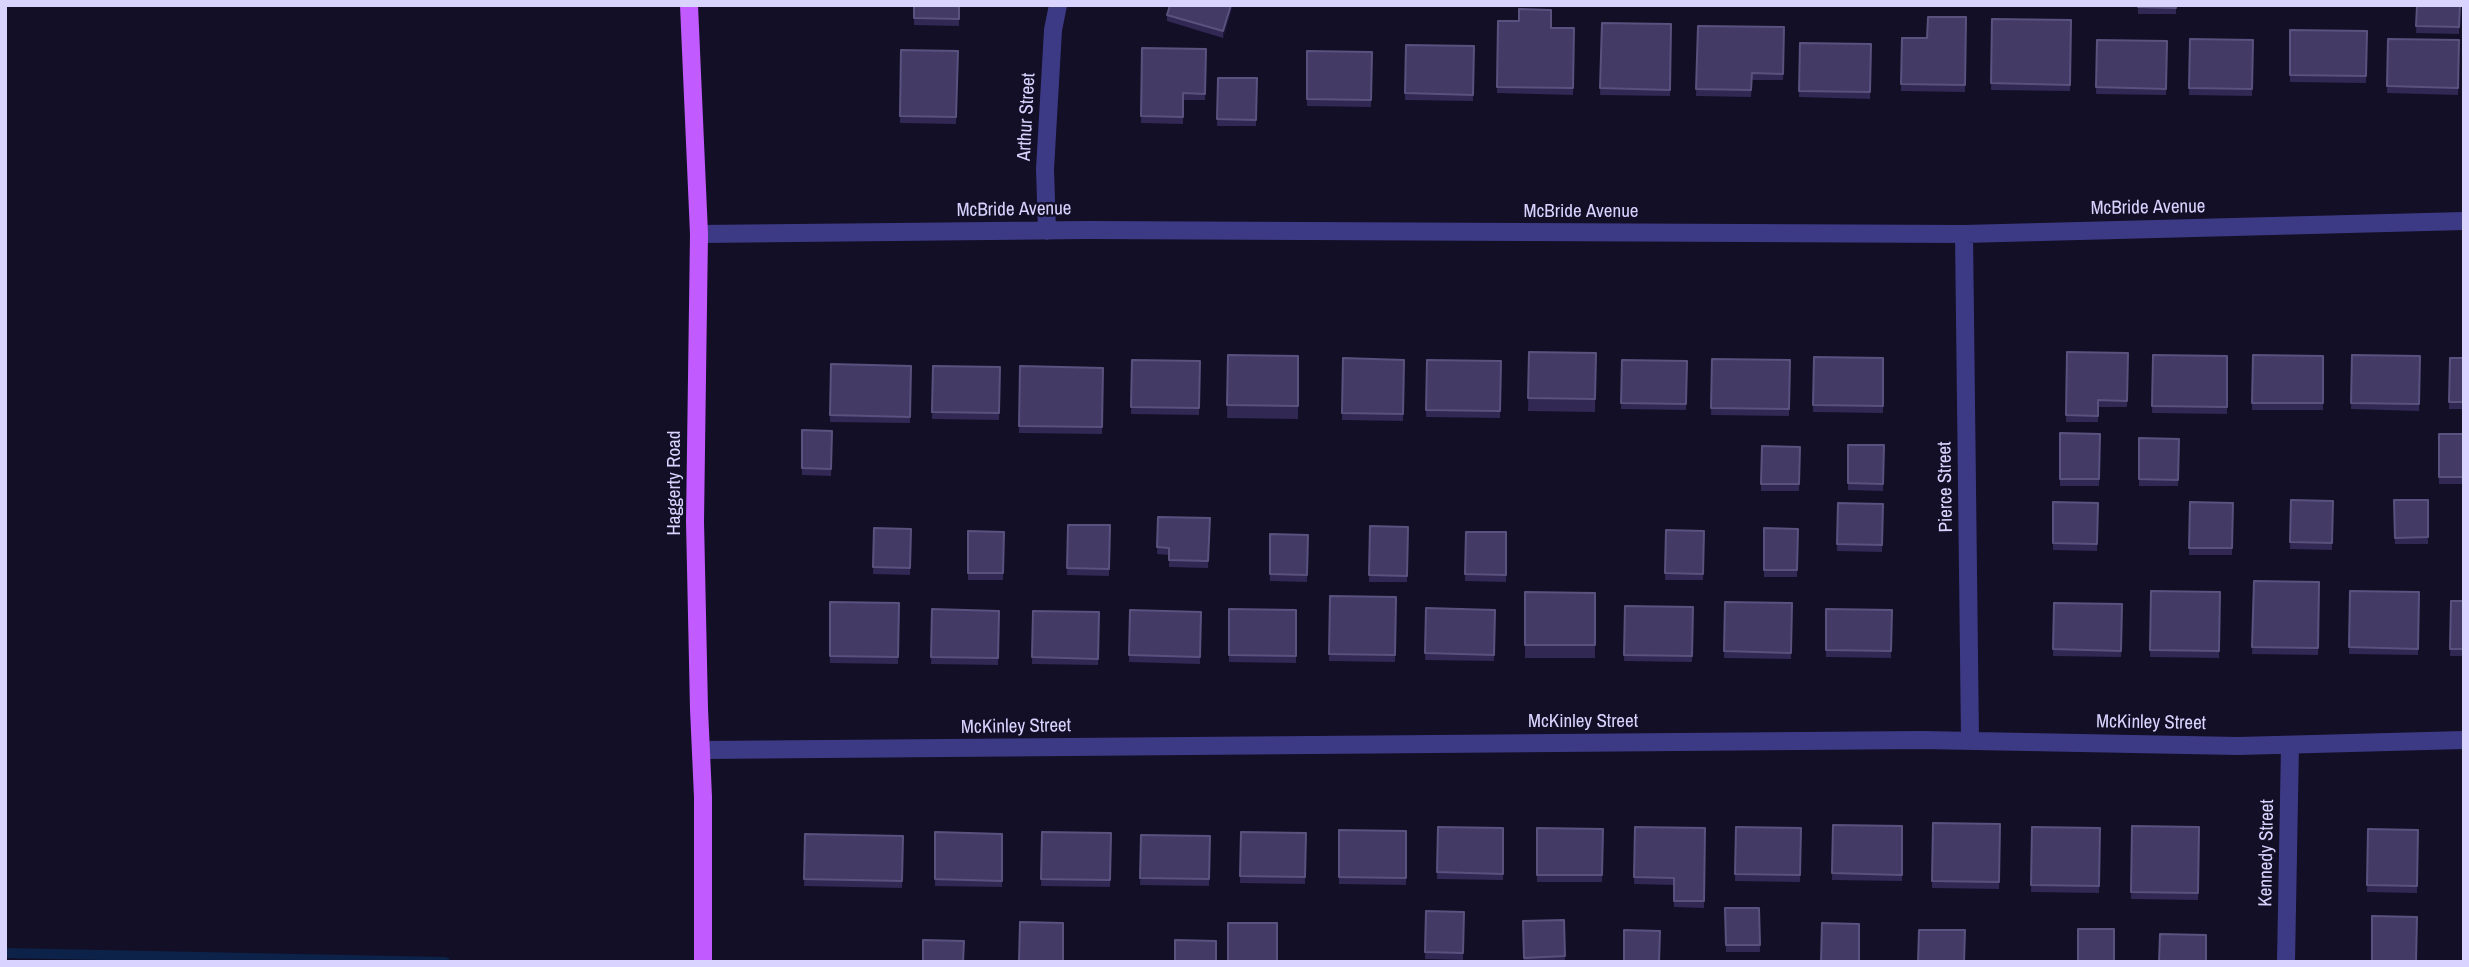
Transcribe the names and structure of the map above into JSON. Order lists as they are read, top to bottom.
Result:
{
  "streets": {
    "main road": ["Haggerty Road"],
    "street": [
      "Arthur Street",
      "McBride Avenue",
      "Pierce Street",
      "McKinley Street",
      "Kennedy Street"
    ]
  },
  "crossings": [
    ["Arthur Street", "McBride Avenue"],
    ["McBride Avenue", "Haggerty Road"],
    ["McBride Avenue", "Pierce Street"],
    ["Haggerty Road", "McKinley Street"],
    ["Pierce Street", "McKinley Street"],
    ["McKinley Street", "Kennedy Street"]
  ]
}
